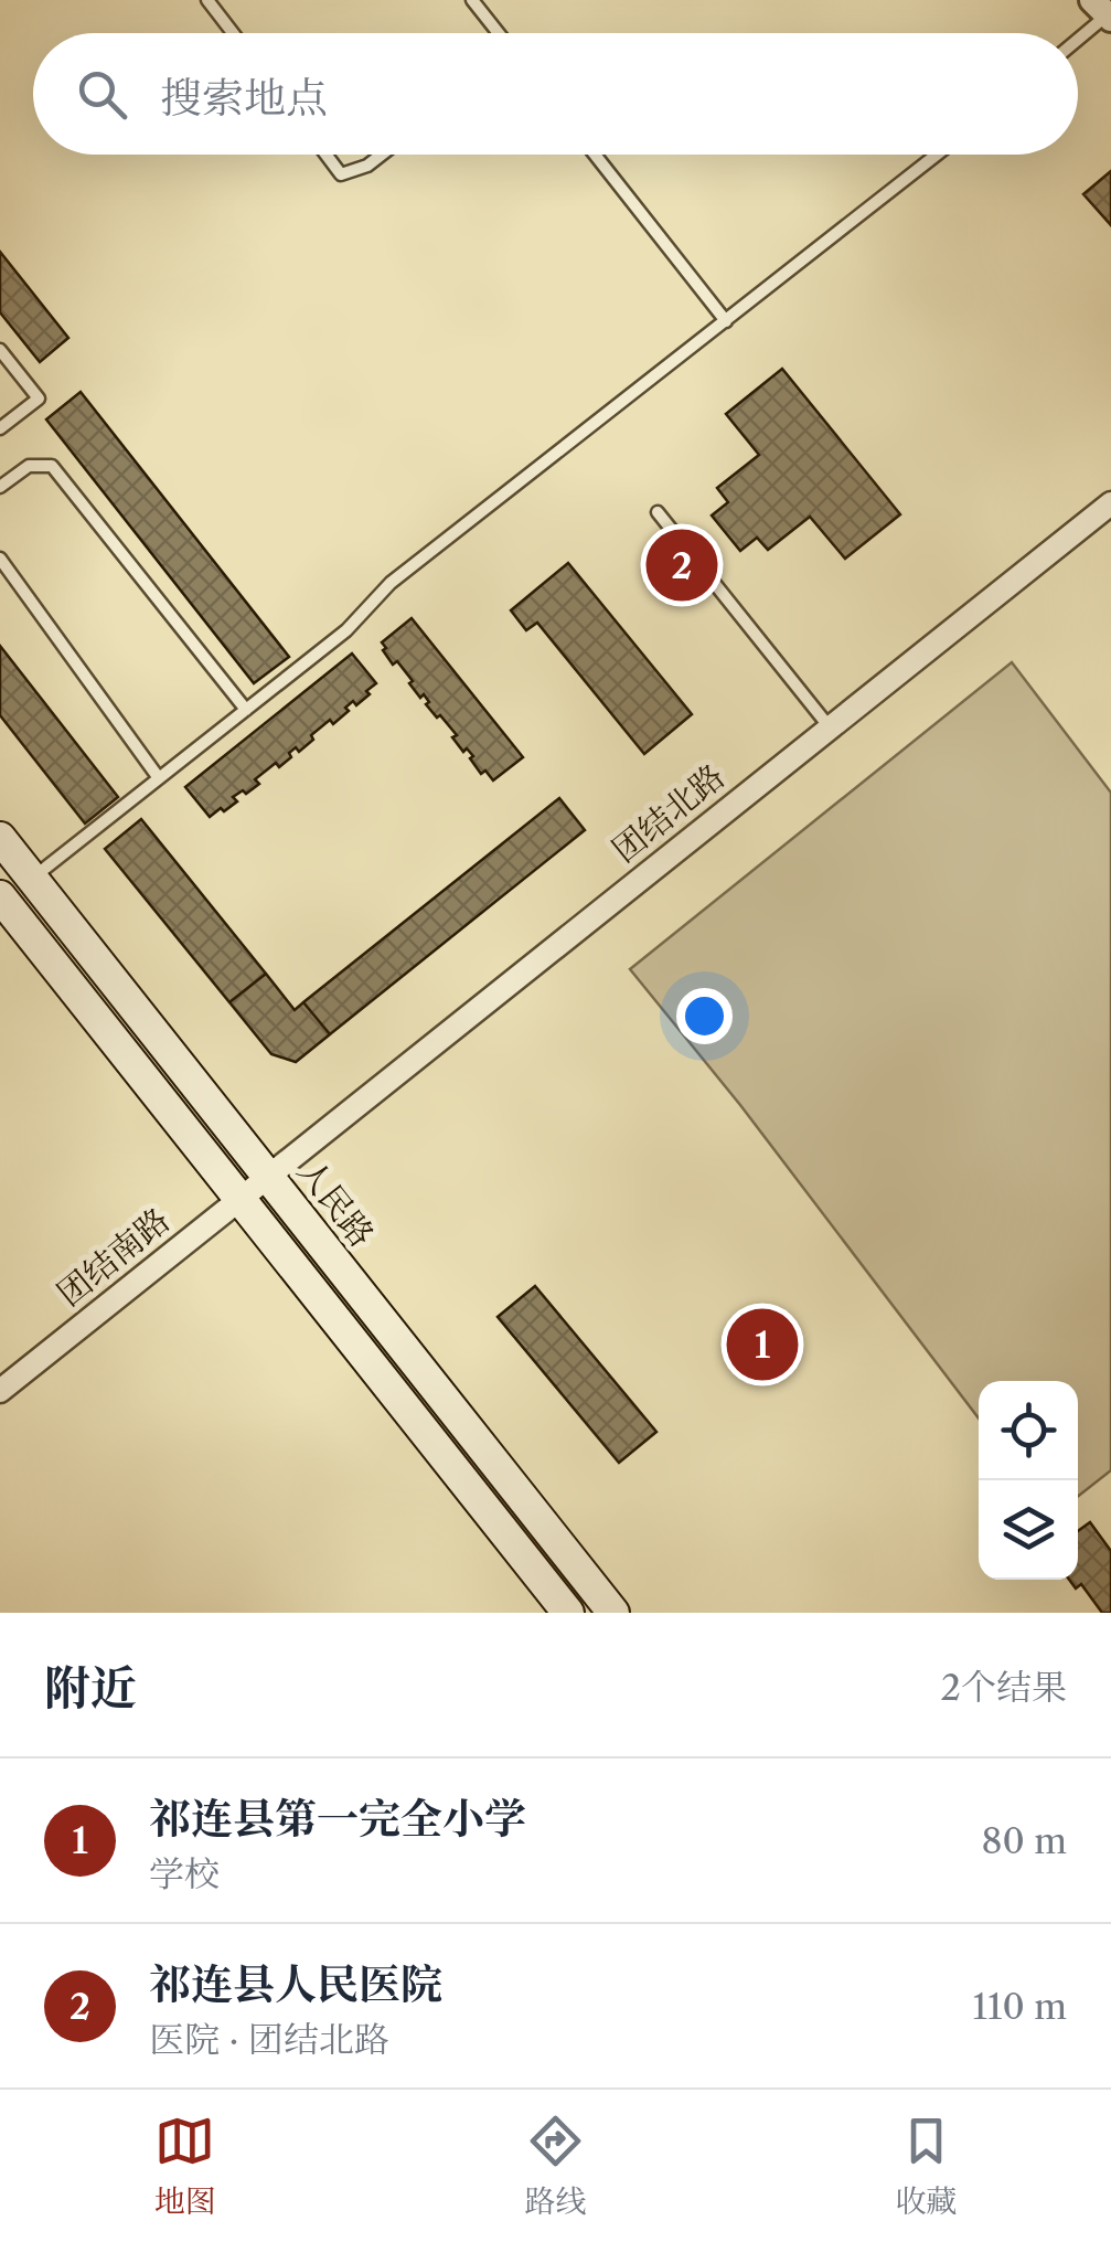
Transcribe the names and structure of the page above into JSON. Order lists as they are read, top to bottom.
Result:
{
  "streets": {
    "main road": ["人民路"],
    "street": ["团结北路", "团结南路"]
  },
  "crossings": [
    ["团结北路", "人民路"],
    ["团结北路", "团结南路"],
    ["人民路", "团结南路"]
  ],
  "page": {
    "search": "搜索地点",
    "pins": ["2", "1"],
    "heading": ["附近", "2个结果"],
    "list": [
      {
        "mark": "1",
        "name": "祁连县第一完全小学",
        "note": "学校",
        "value": "80 m"
      },
      {
        "mark": "2",
        "name": "祁连县人民医院",
        "note": "医院 · 团结北路",
        "value": "110 m"
      }
    ],
    "nav": ["地图", "路线", "收藏"]
  }
}
